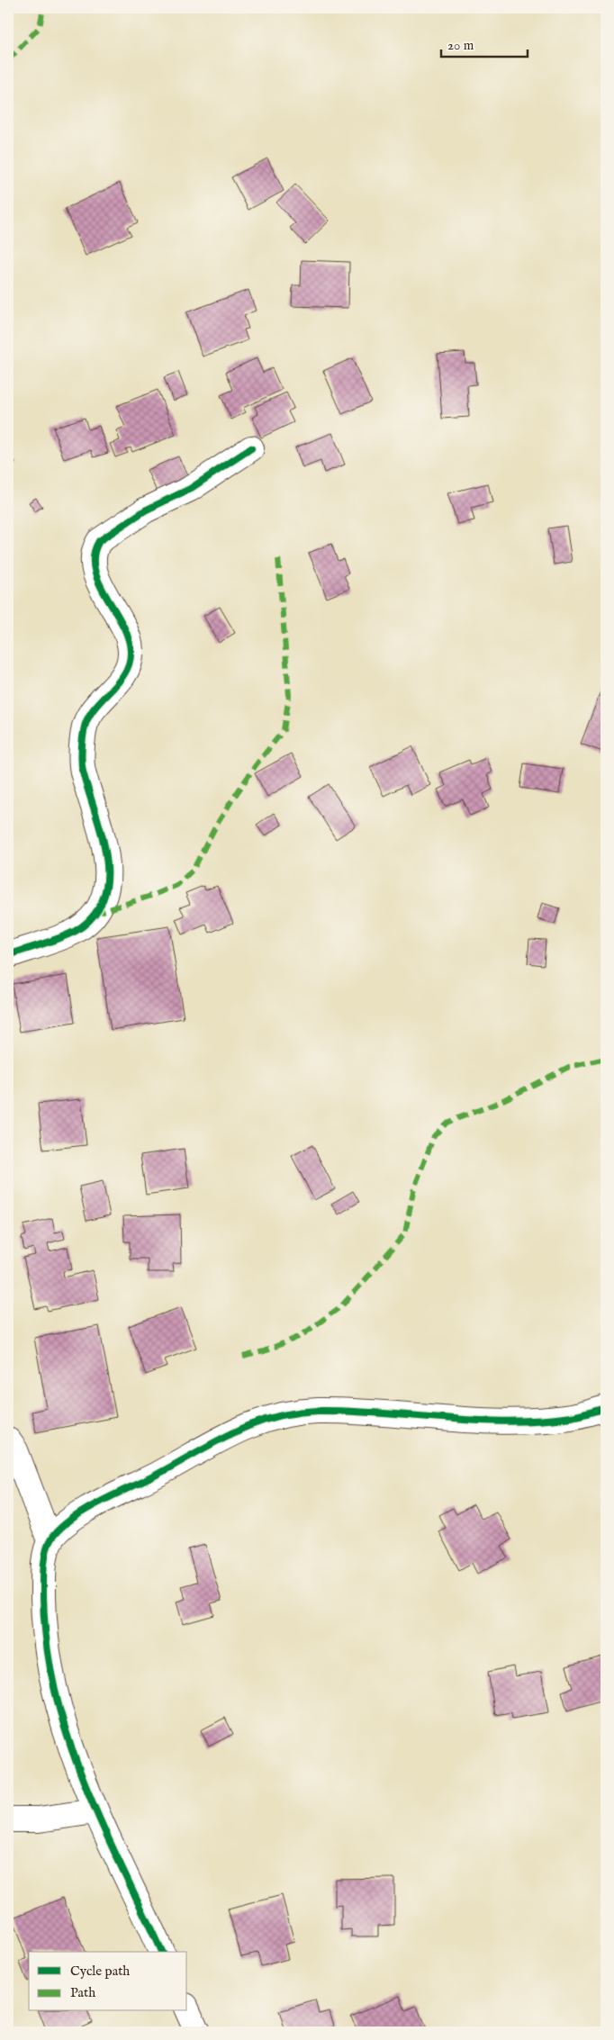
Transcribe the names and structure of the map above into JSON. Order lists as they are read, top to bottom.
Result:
{
  "legend": ["Cycle path", "Path"],
  "scale_bar": "20 m"
}
